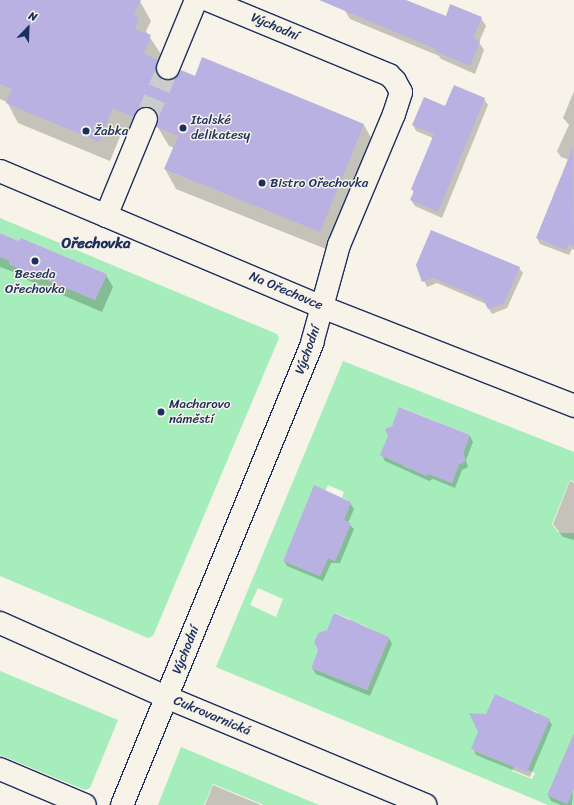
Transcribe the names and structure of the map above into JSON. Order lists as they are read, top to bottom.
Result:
{
  "streets": {
    "street": ["Východní", "Na Ořechovce", "Cukrovarnická"]
  },
  "crossings": [
    ["Východní", "Na Ořechovce"],
    ["Východní", "Cukrovarnická"]
  ],
  "districts": ["Ořechovka"],
  "places": [
    "Italské delikatesy",
    "Žabka",
    "Bistro Ořechovka",
    "Beseda Ořechovka",
    "Macharovo náměstí"
  ],
  "north": "top right"
}
